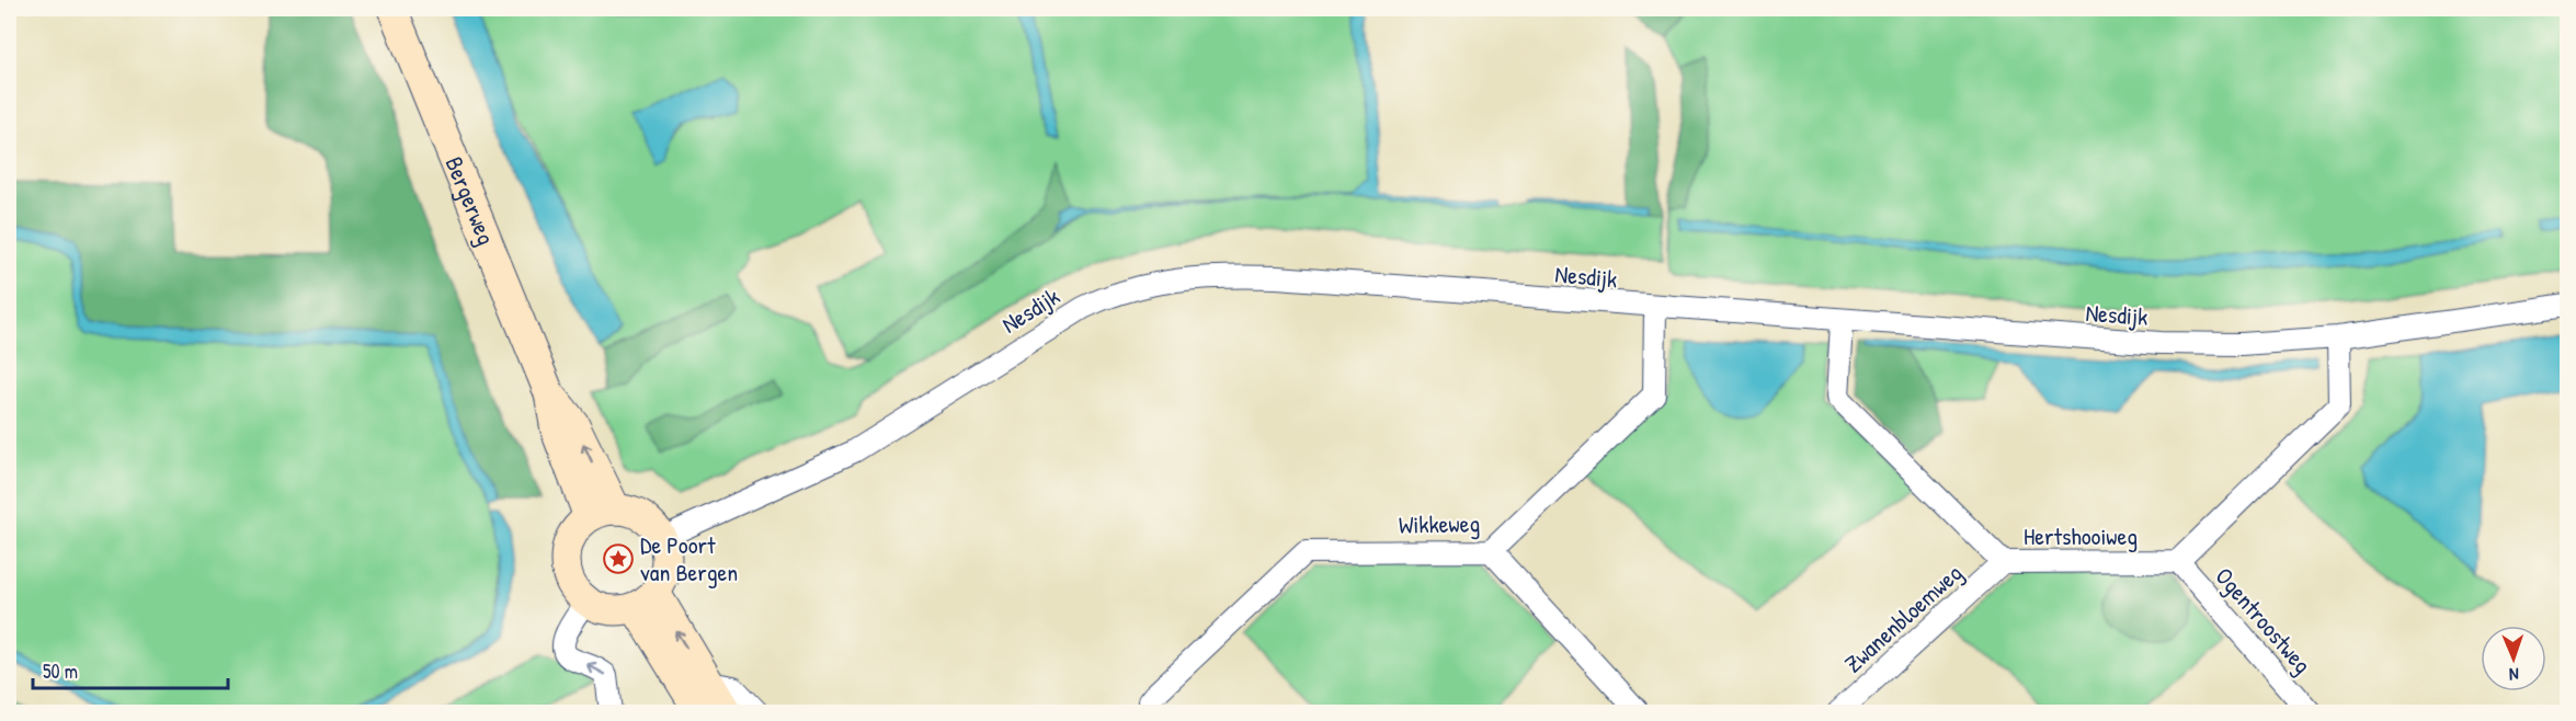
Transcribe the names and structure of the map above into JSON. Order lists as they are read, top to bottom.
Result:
{
  "streets": {
    "main road": ["Bergerweg"],
    "street": [
      "Nesdijk",
      "Wikkeweg",
      "Hertshooiweg",
      "Zwanenbloemweg",
      "Ogentroostweg"
    ]
  },
  "crossings": [
    ["Bergerweg", "Nesdijk"],
    ["Nesdijk", "Wikkeweg"],
    ["Nesdijk", "Hertshooiweg"],
    ["Hertshooiweg", "Zwanenbloemweg"],
    ["Hertshooiweg", "Ogentroostweg"]
  ],
  "places": {
    "place": ["De Poort van Bergen"]
  },
  "scale_bar": "50 m",
  "north": "bottom"
}
